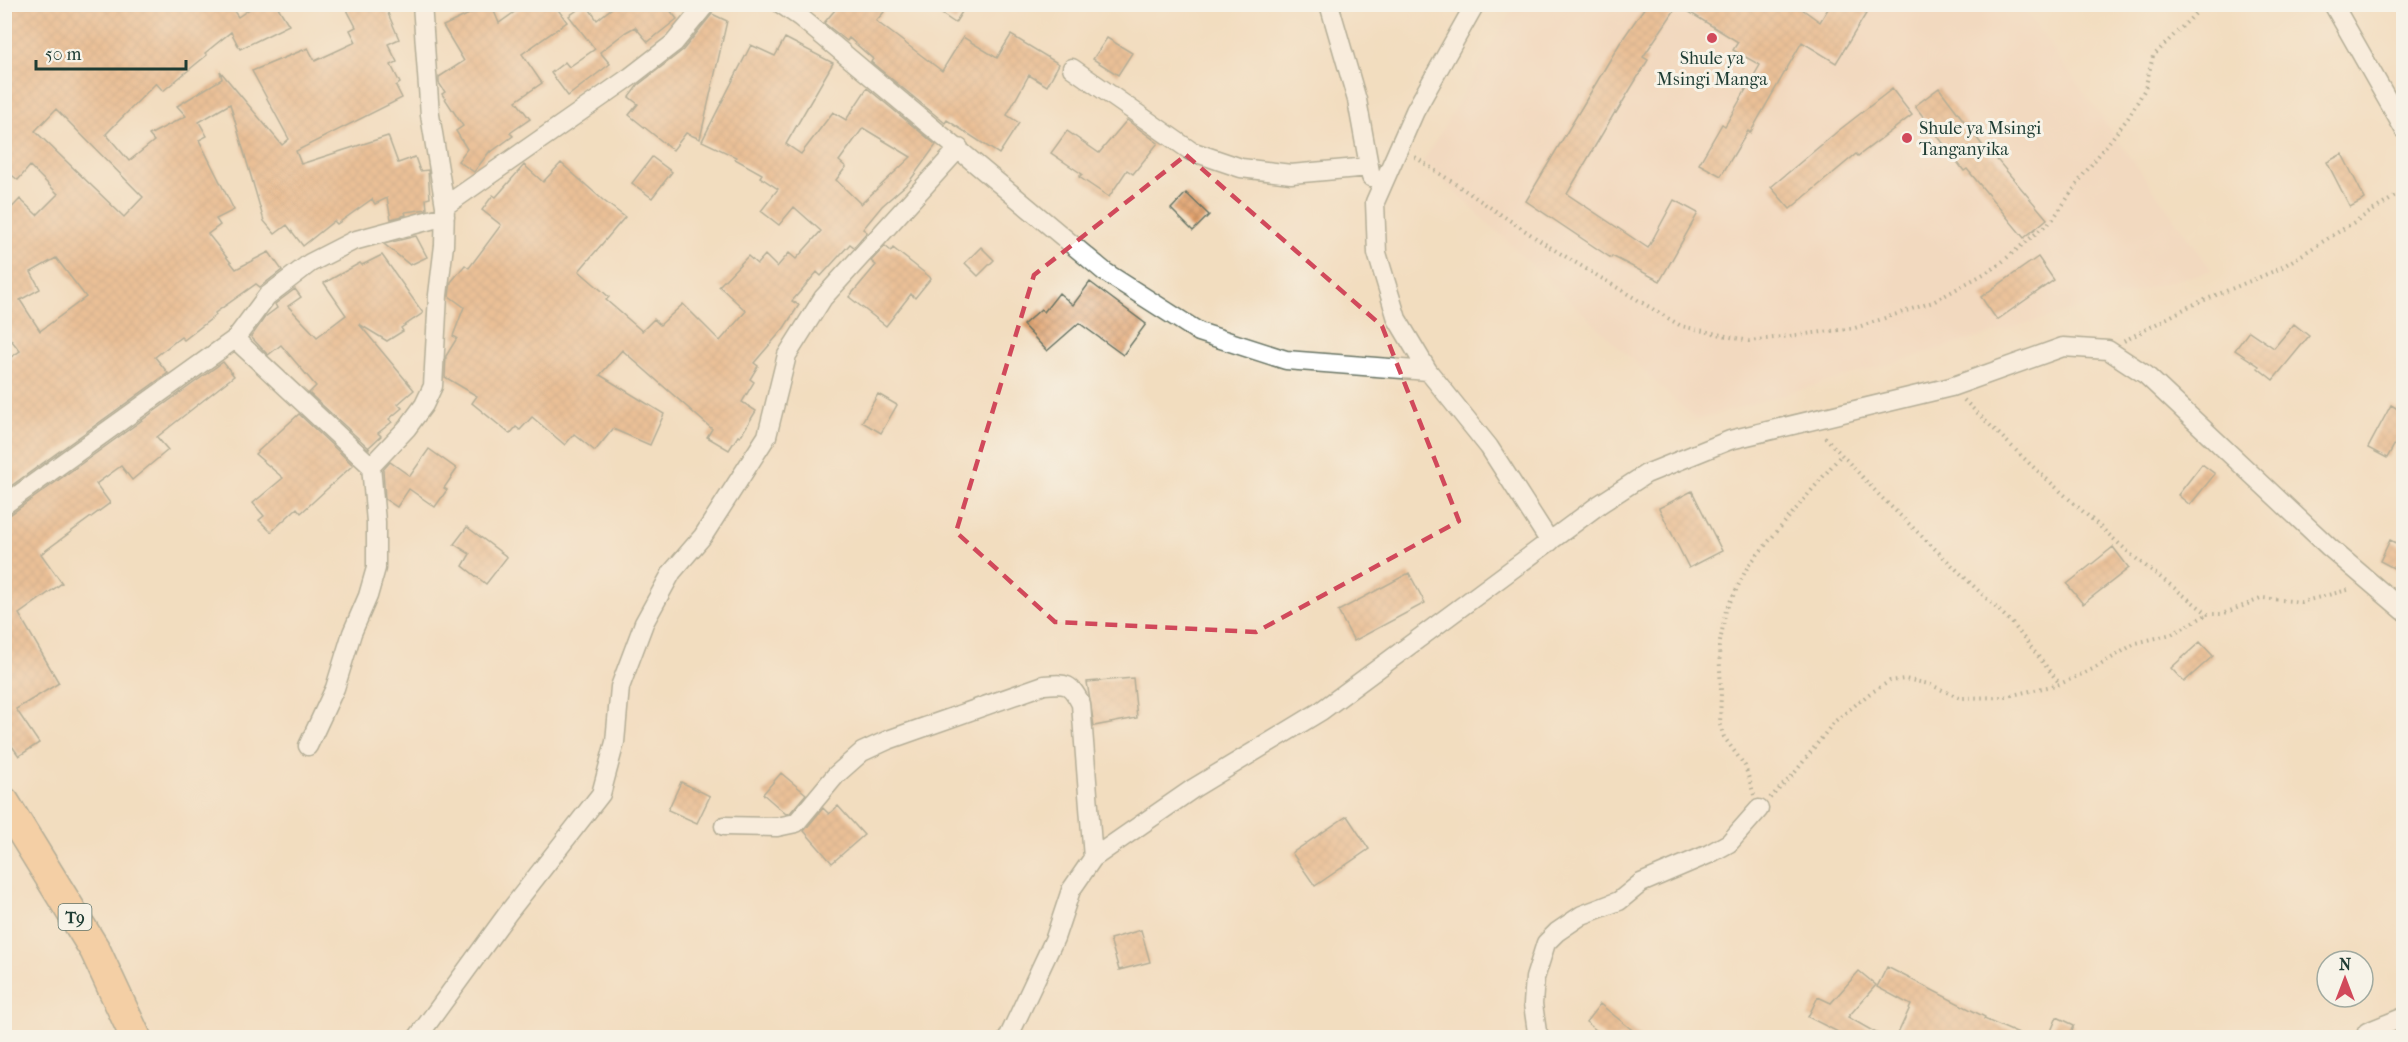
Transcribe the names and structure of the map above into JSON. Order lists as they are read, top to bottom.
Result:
{
  "streets": {
    "highway": ["T9"]
  },
  "places": ["Shule ya Msingi Manga", "Shule ya Msingi Tanganyika"],
  "scale_bar": "50 m",
  "north": "top"
}
